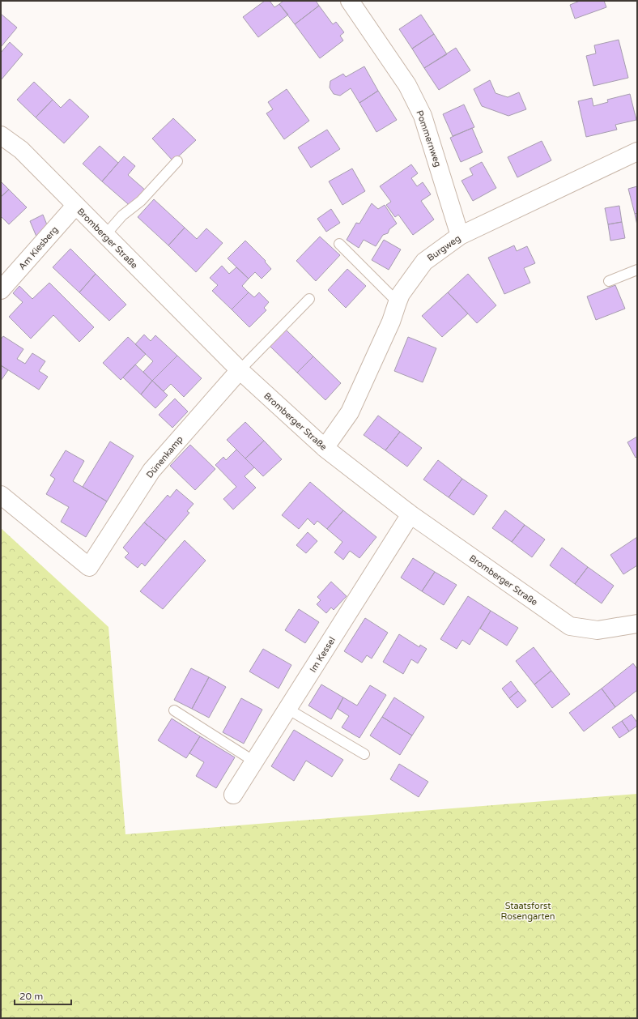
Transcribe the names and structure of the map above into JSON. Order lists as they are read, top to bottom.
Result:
{
  "streets": {
    "street": [
      "Pommernweg",
      "Bromberger Straße",
      "Am Kiesberg",
      "Burgweg",
      "Dünenkamp",
      "Im Kessel"
    ]
  },
  "crossings": [
    ["Pommernweg", "Burgweg"],
    ["Bromberger Straße", "Am Kiesberg"],
    ["Bromberger Straße", "Burgweg"],
    ["Bromberger Straße", "Dünenkamp"],
    ["Bromberger Straße", "Im Kessel"]
  ],
  "parks": ["Staatsforst Rosengarten"],
  "scale_bar": "20 m"
}
